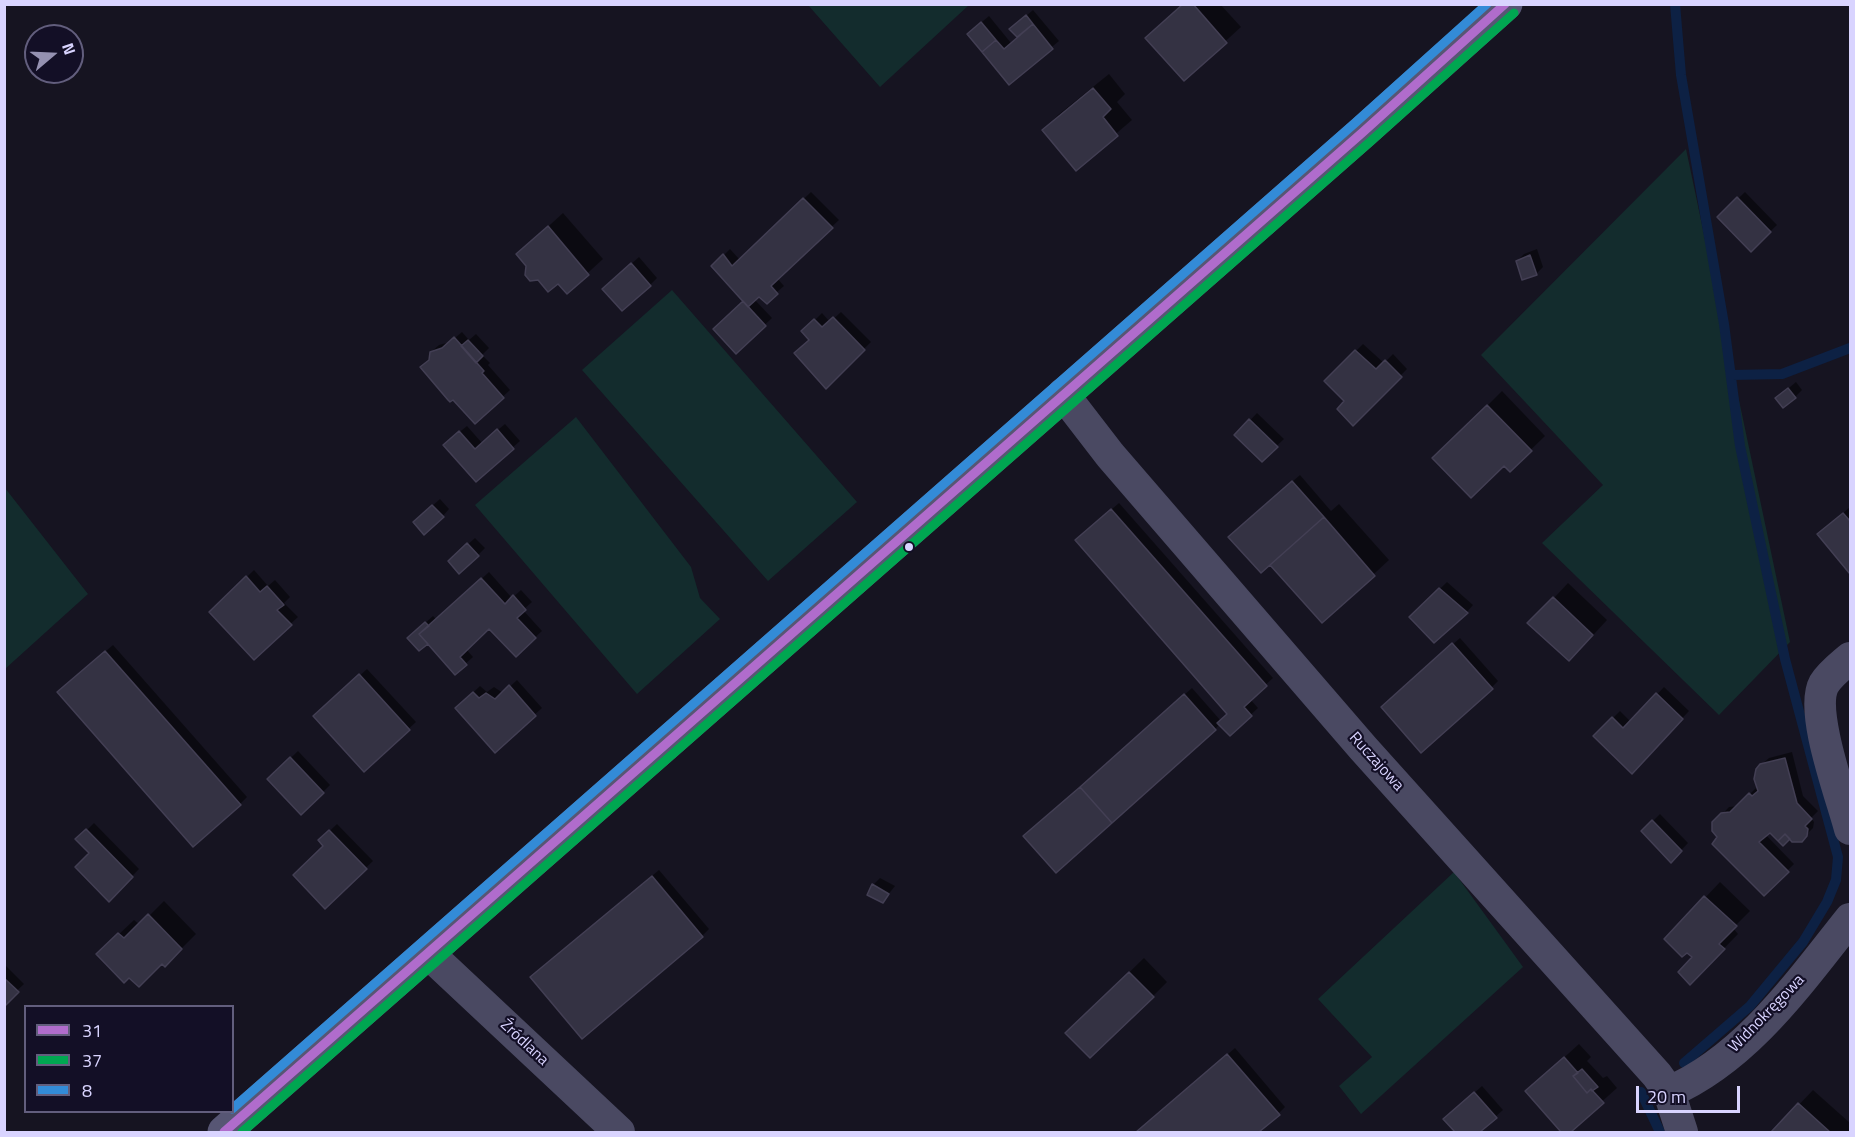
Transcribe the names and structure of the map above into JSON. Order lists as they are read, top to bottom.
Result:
{
  "streets": {
    "street": ["Ruczajowa", "Widnokręgowa", "Źródlana"]
  },
  "crossings": [
    ["Ruczajowa", "Widnokręgowa"]
  ],
  "lines": ["transit line 31", "transit line 8", "transit line 37"],
  "legend": ["31", "37", "8"],
  "scale_bar": "20 m",
  "north": "right"
}
